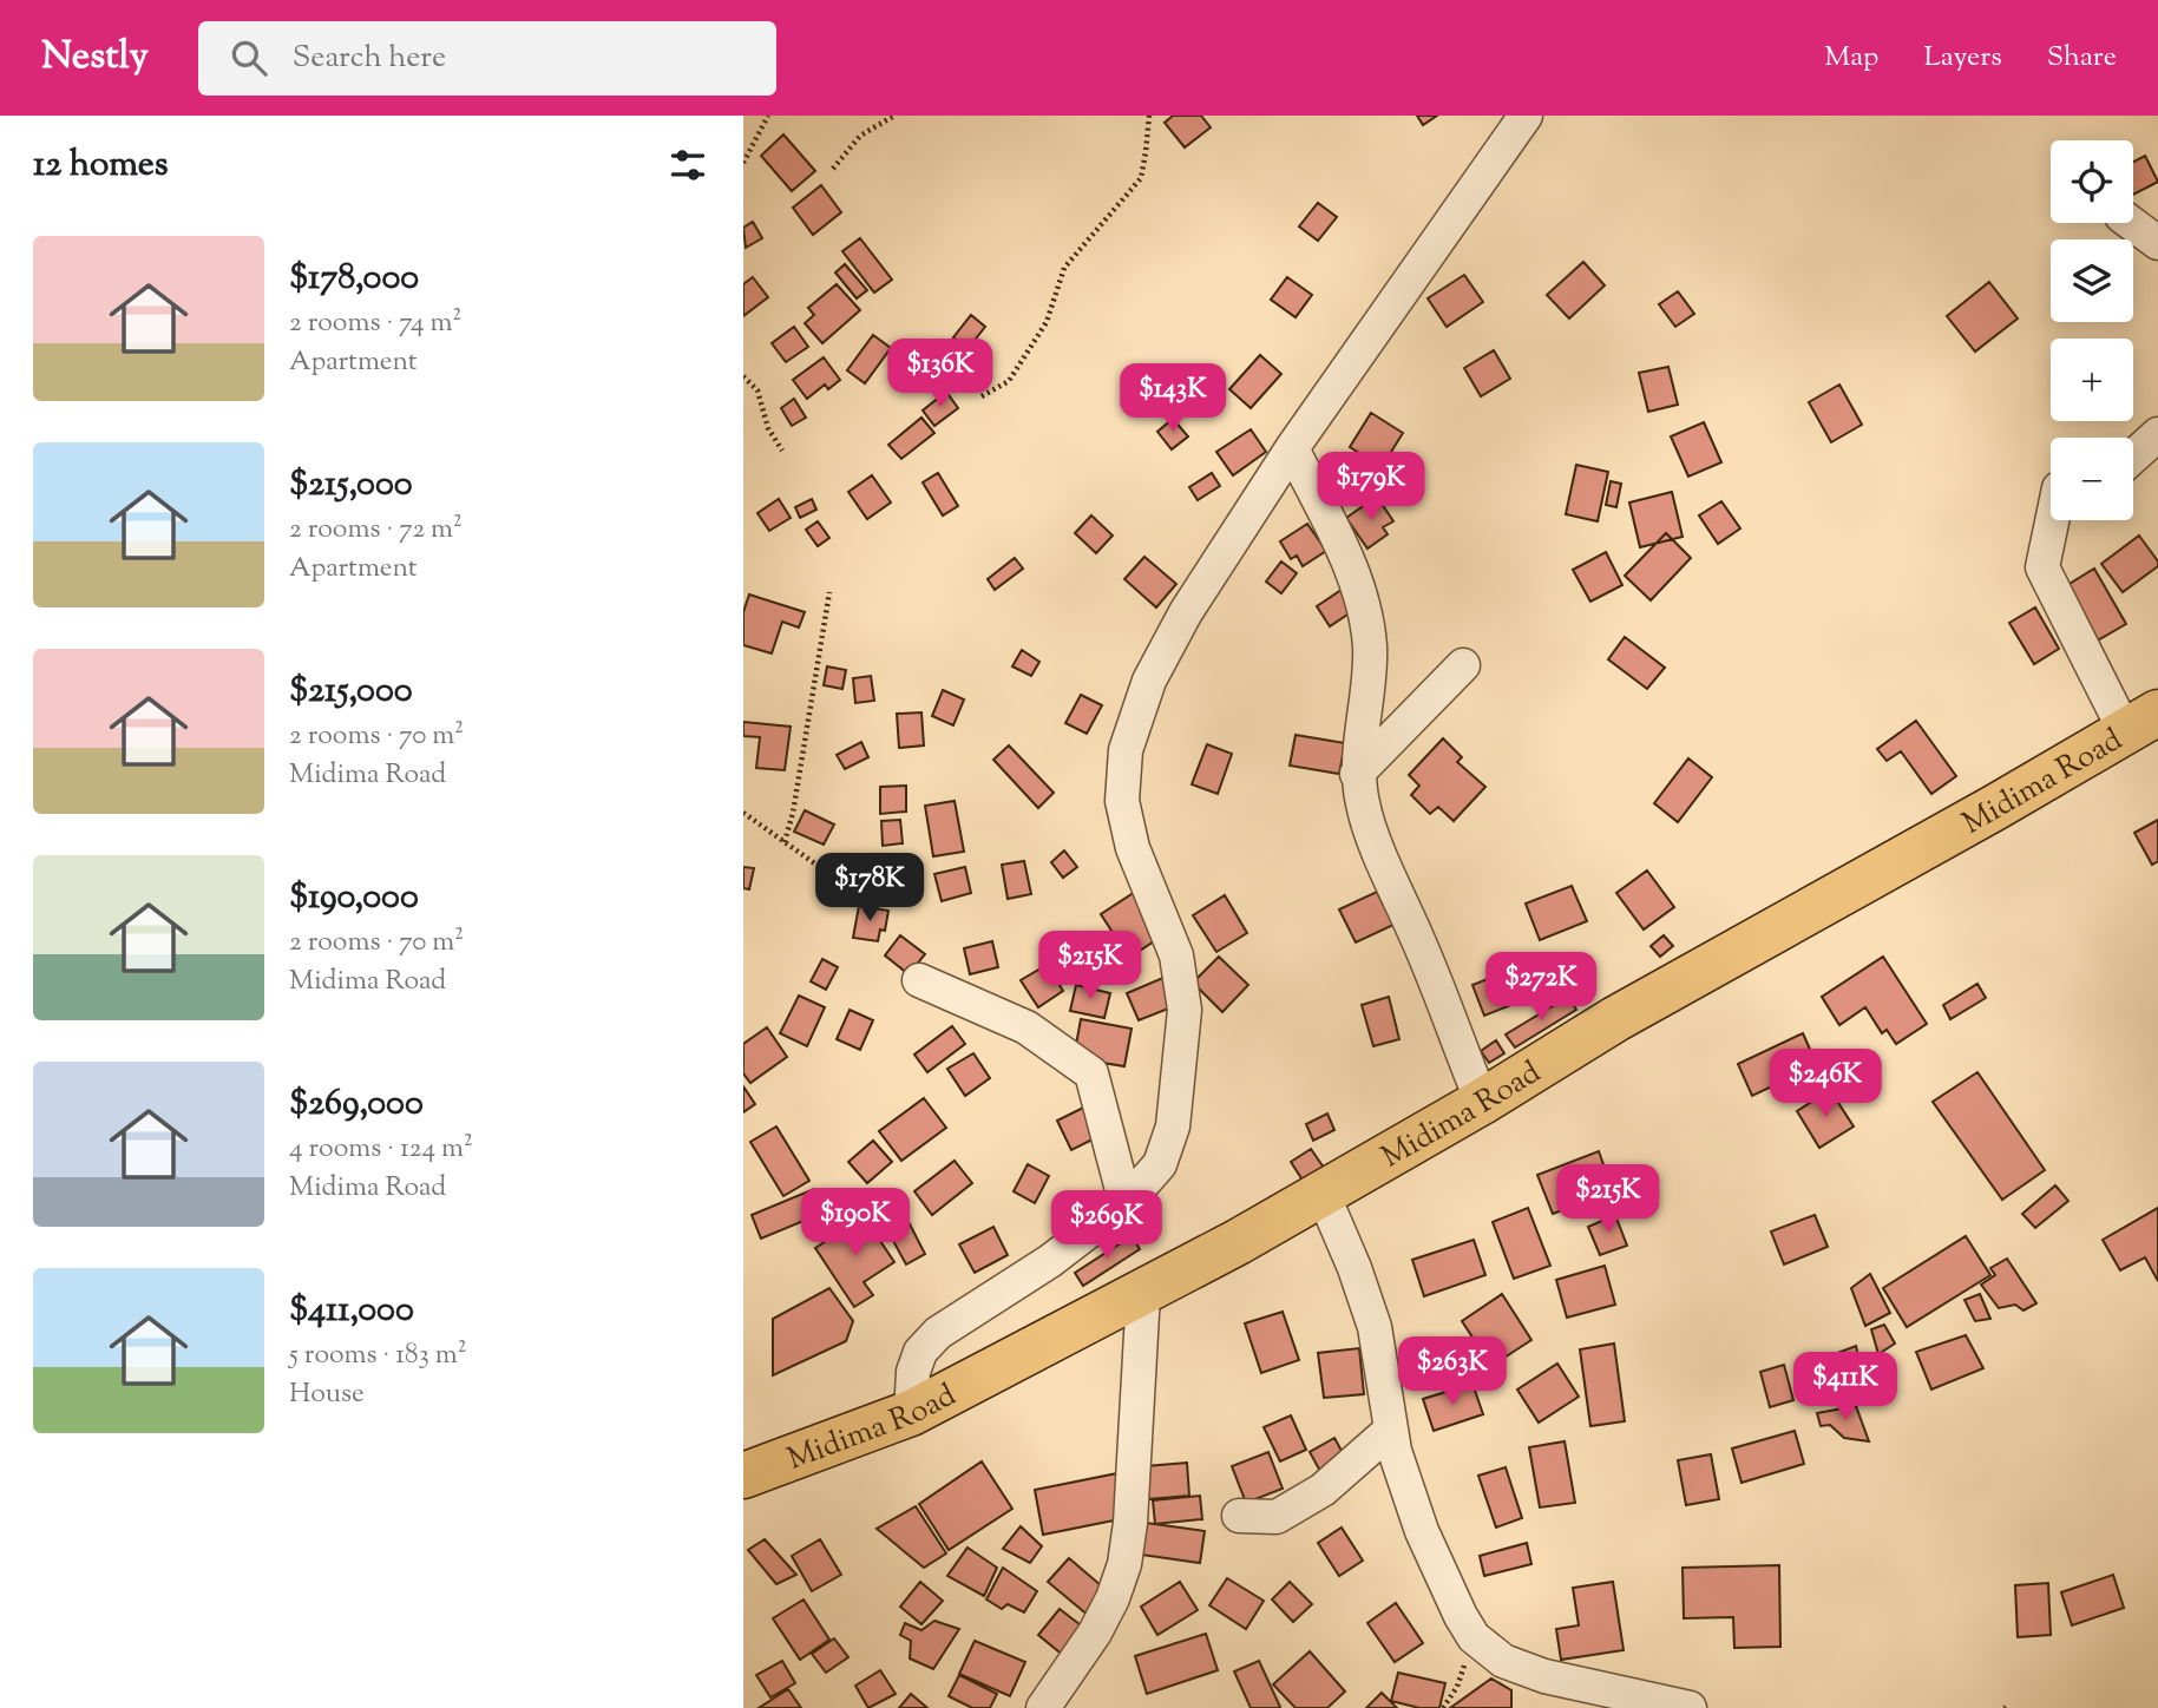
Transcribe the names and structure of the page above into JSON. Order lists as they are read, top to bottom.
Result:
{
  "streets": {
    "main road": ["Midima Road"]
  },
  "page": {
    "header": "Nestly",
    "search": "Search here",
    "nav": ["Map", "Layers", "Share"],
    "heading": "12 homes",
    "map_buttons": ["+", "−"],
    "list": [
      {
        "name": "$178,000",
        "note": "2 rooms · 74 m² · Apartment"
      },
      {
        "name": "$215,000",
        "note": "2 rooms · 72 m² · Apartment"
      },
      {
        "name": "$215,000",
        "note": "2 rooms · 70 m² · Midima Road"
      },
      {
        "name": "$190,000",
        "note": "2 rooms · 70 m² · Midima Road"
      },
      {
        "name": "$269,000",
        "note": "4 rooms · 124 m² · Midima Road"
      },
      {
        "name": "$411,000",
        "note": "5 rooms · 183 m² · House"
      }
    ],
    "price": [
      "$136K",
      "$143K",
      "$179K",
      "$178K",
      "$215K",
      "$272K",
      "$246K",
      "$215K",
      "$190K",
      "$269K",
      "$263K",
      "$411K"
    ]
  }
}
